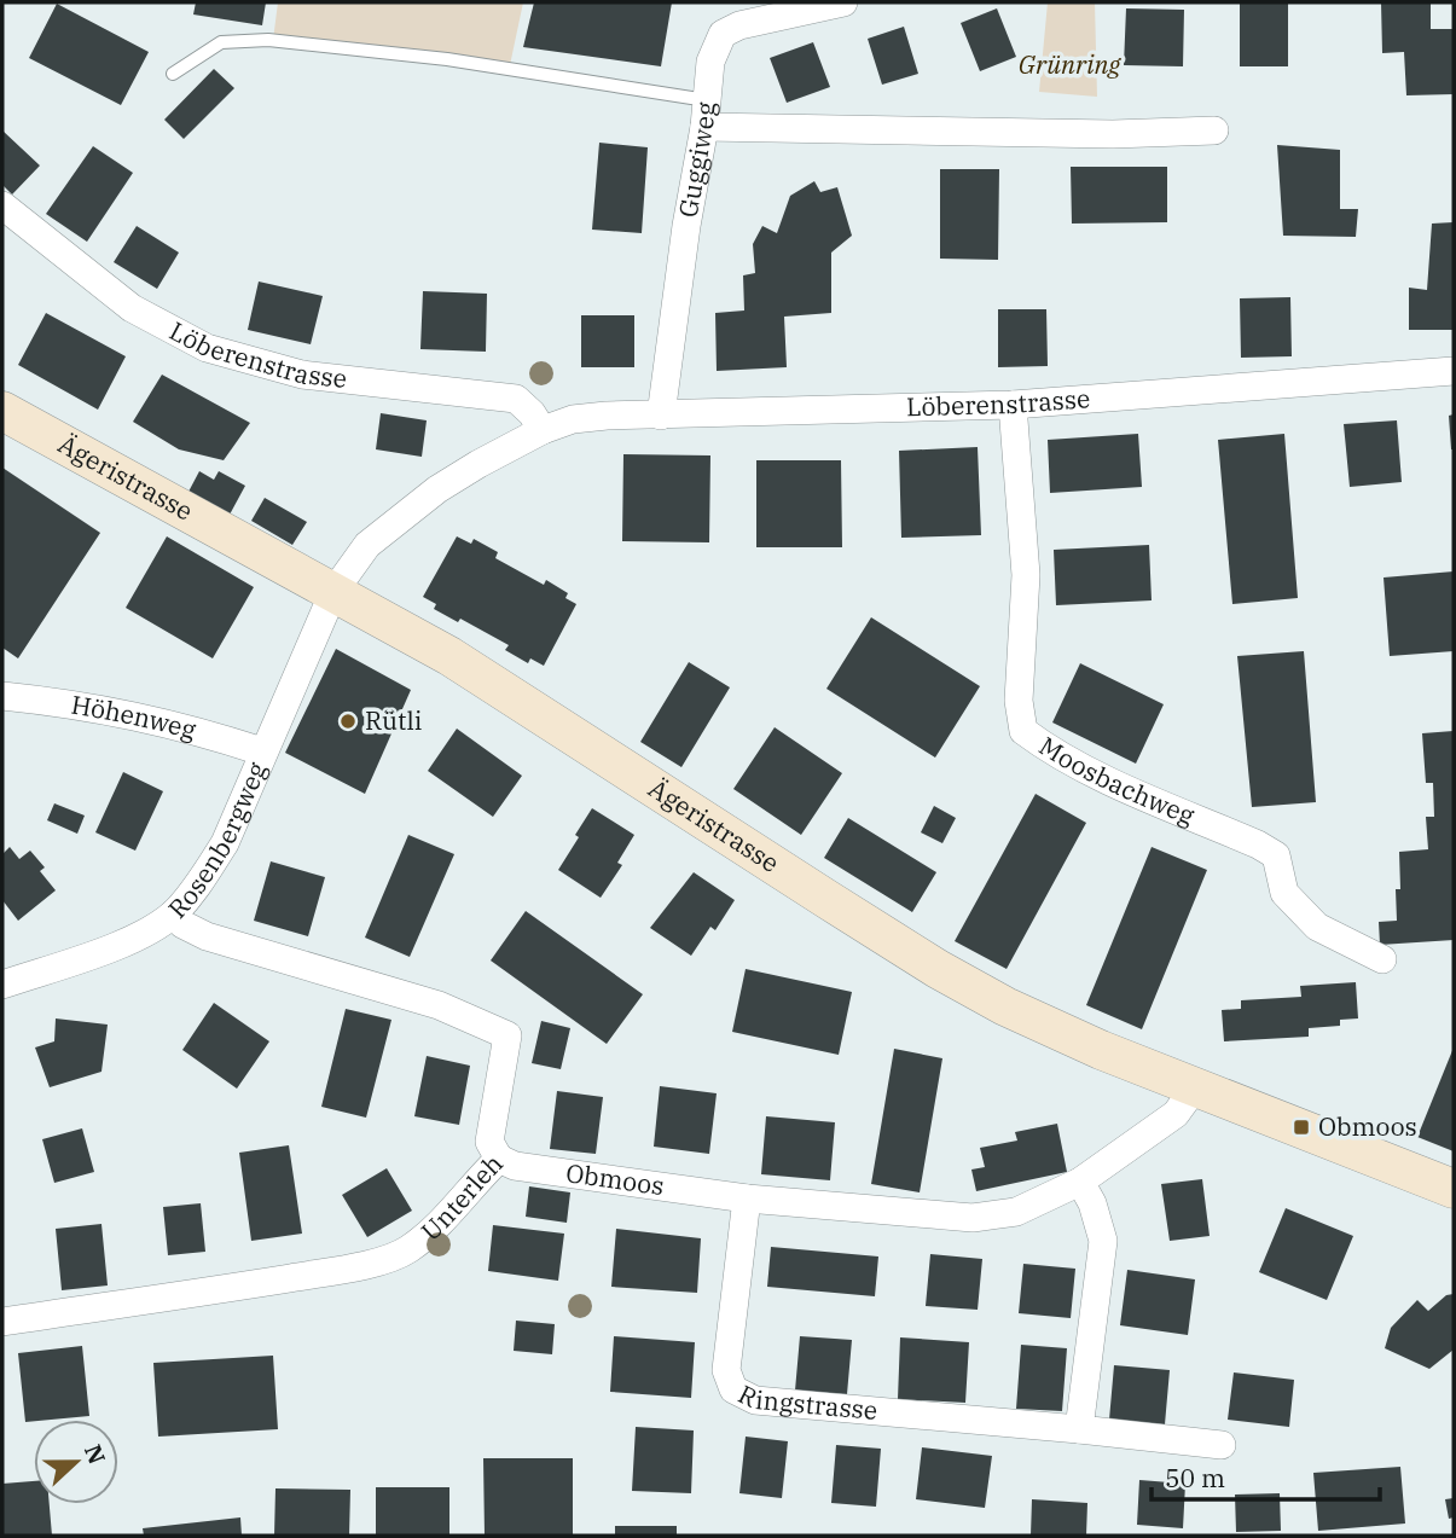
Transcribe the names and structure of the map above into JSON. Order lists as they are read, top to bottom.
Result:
{
  "streets": {
    "main road": ["Ägeristrasse"],
    "street": [
      "Guggiweg",
      "Löberenstrasse",
      "Höhenweg",
      "Moosbachweg",
      "Rosenbergweg",
      "Obmoos",
      "Unterleh",
      "Ringstrasse"
    ]
  },
  "crossings": [
    ["Guggiweg", "Löberenstrasse"],
    ["Löberenstrasse", "Ägeristrasse"],
    ["Löberenstrasse", "Moosbachweg"],
    ["Löberenstrasse", "Rosenbergweg"],
    ["Ägeristrasse", "Rosenbergweg"],
    ["Ägeristrasse", "Obmoos"],
    ["Höhenweg", "Rosenbergweg"],
    ["Rosenbergweg", "Unterleh"],
    ["Obmoos", "Unterleh"],
    ["Obmoos", "Ringstrasse"]
  ],
  "parks": ["Grünring"],
  "places": {
    "other": ["Rütli"],
    "transit": ["Obmoos"]
  },
  "scale_bar": "50 m",
  "north": "right"
}
